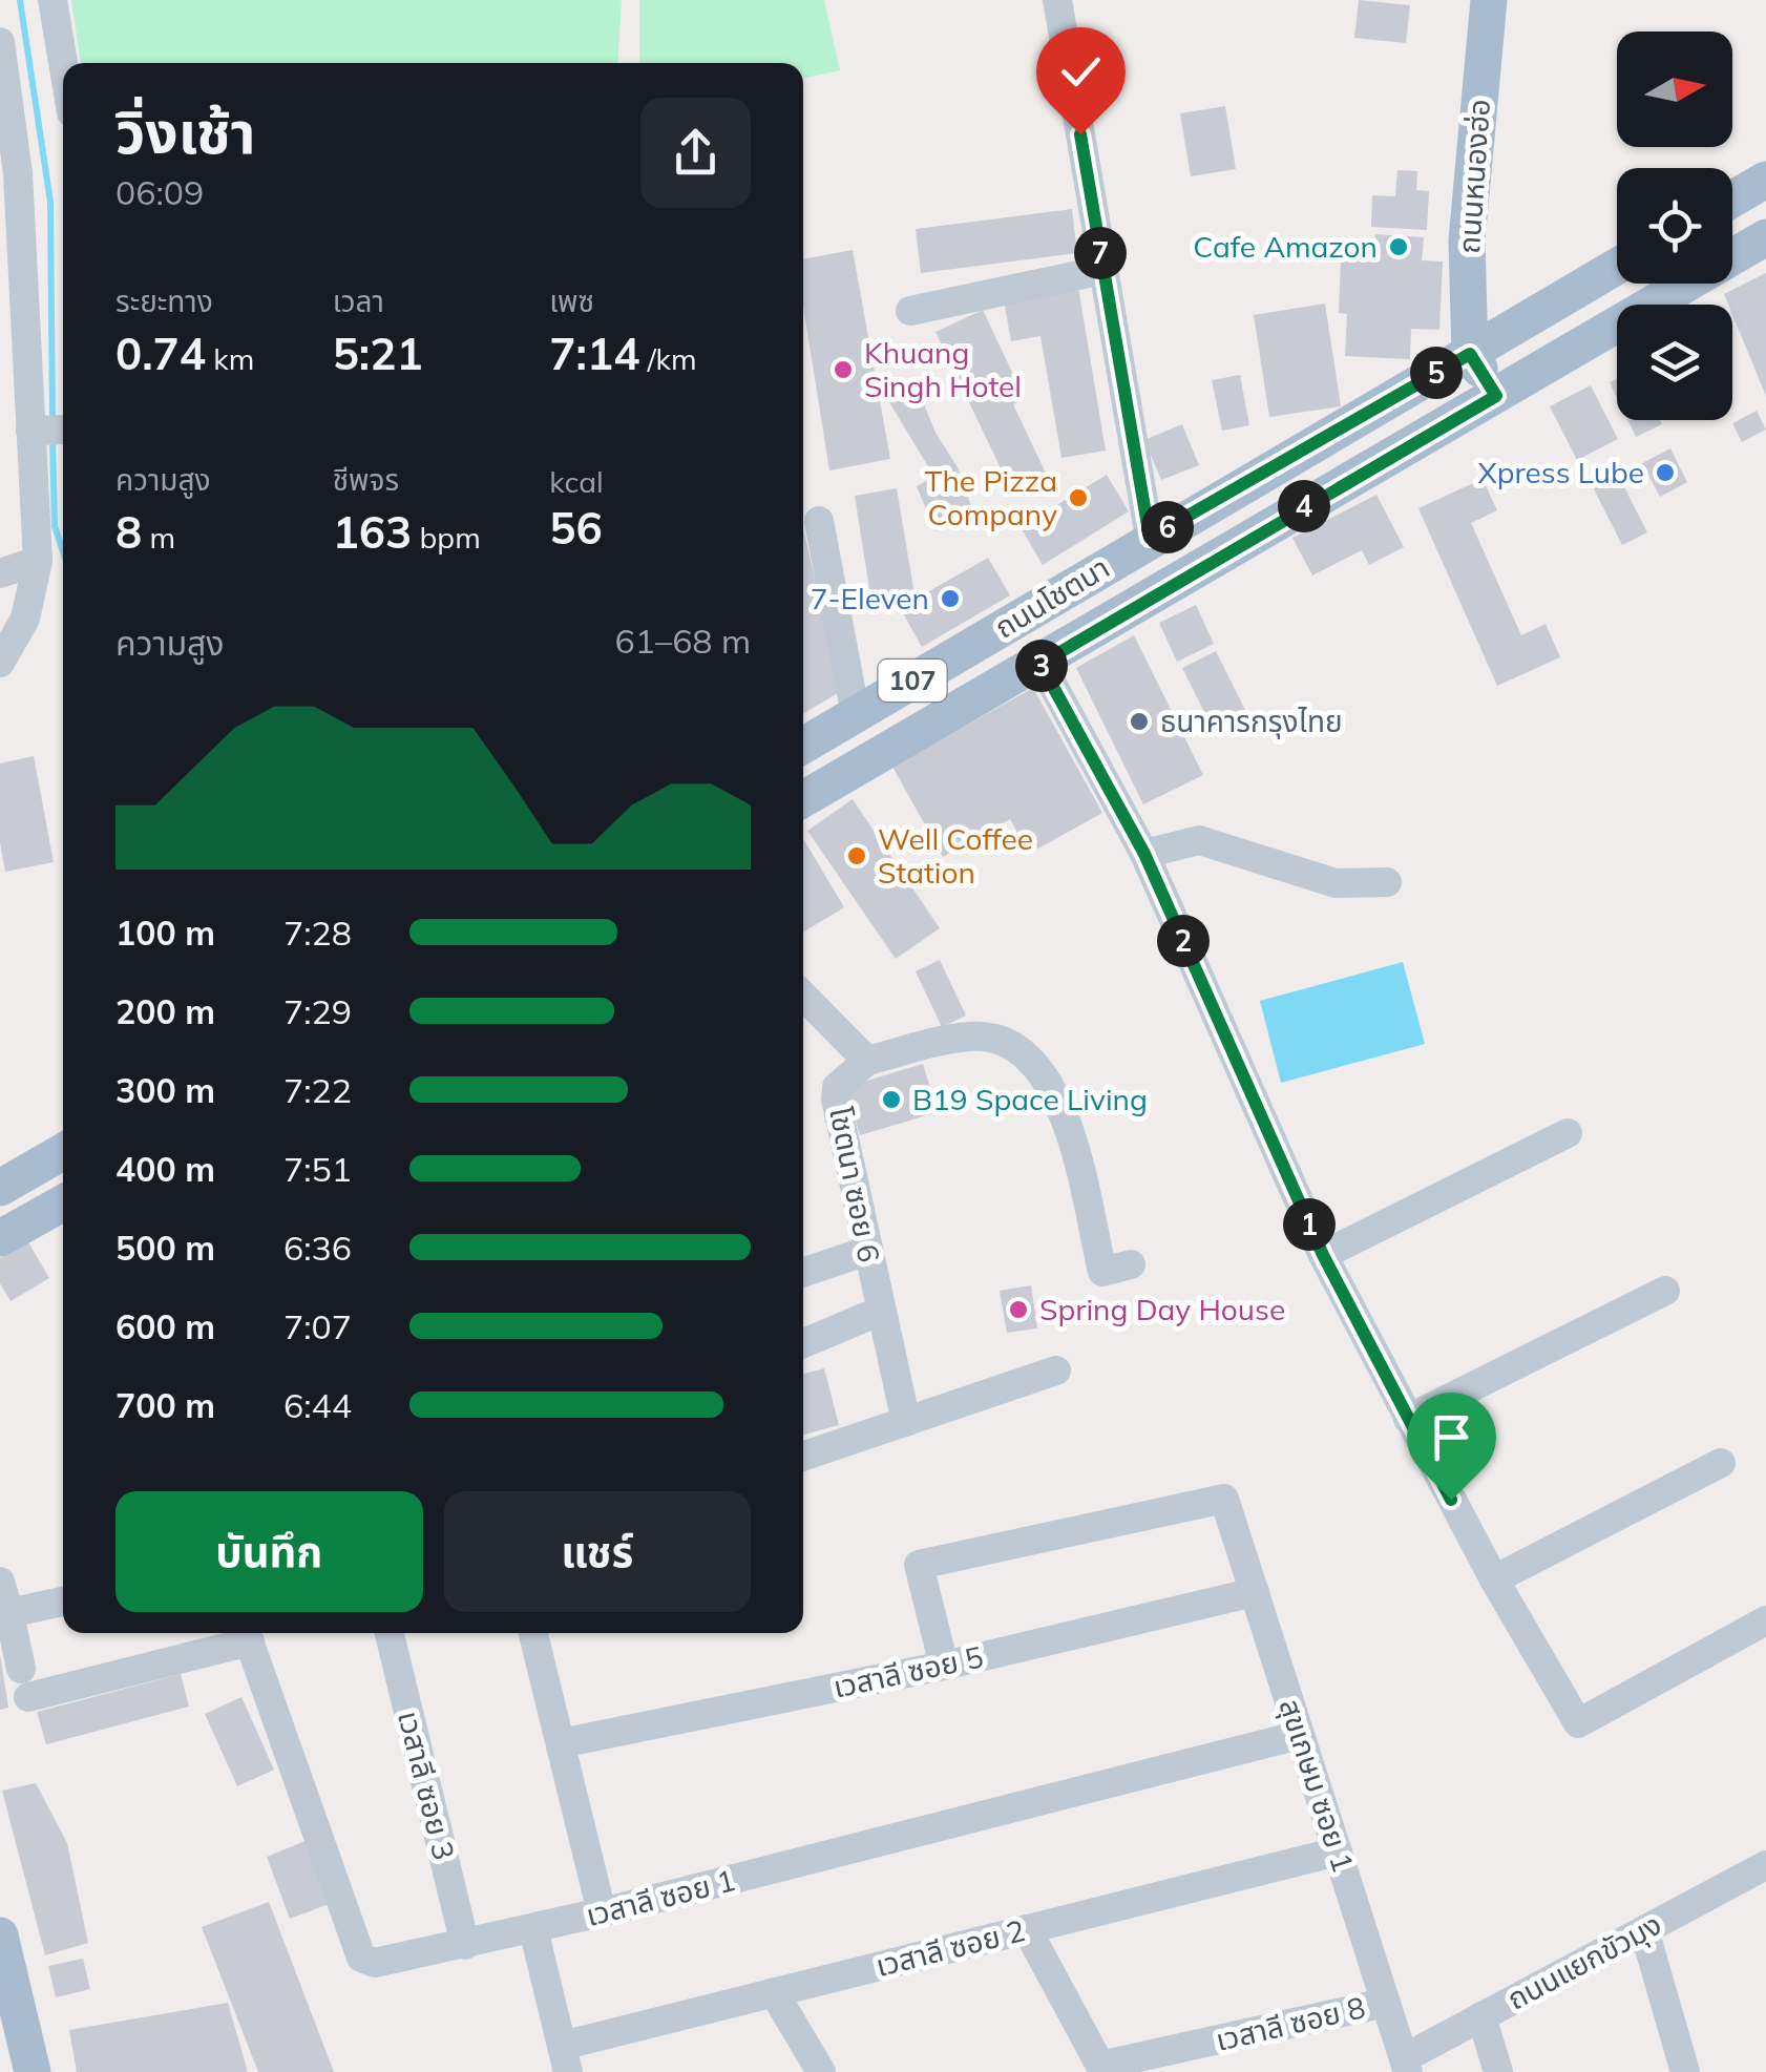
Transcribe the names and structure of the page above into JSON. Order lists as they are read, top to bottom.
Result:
{
  "streets": {
    "main road": ["ถนนหนองฮ่อ", "ถนนโชตนา", "107"],
    "street": [
      "โชตนา ซอย 6",
      "เวสาลี ซอย 5",
      "เวสาลี ซอย 3",
      "สุขเกษม ซอย 1",
      "เวสาลี ซอย 1",
      "เวสาลี ซอย 2",
      "ถนนแยกขัวมุง",
      "เวสาลี ซอย 8"
    ]
  },
  "crossings": [
    ["ถนนหนองฮ่อ", "ถนนโชตนา"],
    ["เวสาลี ซอย 5", "สุขเกษม ซอย 1"],
    ["เวสาลี ซอย 3", "เวสาลี ซอย 1"],
    ["สุขเกษม ซอย 1", "เวสาลี ซอย 1"],
    ["สุขเกษม ซอย 1", "เวสาลี ซอย 2"],
    ["สุขเกษม ซอย 1", "ถนนแยกขัวมุง"],
    ["สุขเกษม ซอย 1", "เวสาลี ซอย 8"],
    ["เวสาลี ซอย 2", "เวสาลี ซอย 8"]
  ],
  "places": [
    "Cafe Amazon",
    "Khuang Singh Hotel",
    "Xpress Lube",
    "The Pizza Company",
    "7-Eleven",
    "ธนาคารกรุงไทย",
    "Well Coffee Station",
    "B19 Space Living",
    "Spring Day House"
  ],
  "north": "right",
  "page": {
    "heading": ["วิ่งเช้า", "06:09"],
    "pins": [
      "7",
      "5",
      "4",
      "6",
      "3",
      "2",
      "1"
    ],
    "stats": [
      ["ระยะทาง", "0.74 km"],
      ["เวลา", "5:21"],
      ["เพซ", "7:14 /km"],
      ["ความสูง", "8 m"],
      ["ชีพจร", "163 bpm"],
      ["kcal", "56"]
    ],
    "chart": ["ความสูง", "61–68 m"],
    "list": [
      {
        "name": "100 m",
        "note": "7:28"
      },
      {
        "name": "200 m",
        "note": "7:29"
      },
      {
        "name": "300 m",
        "note": "7:22"
      },
      {
        "name": "400 m",
        "note": "7:51"
      },
      {
        "name": "500 m",
        "note": "6:36"
      },
      {
        "name": "600 m",
        "note": "7:07"
      },
      {
        "name": "700 m",
        "note": "6:44"
      }
    ],
    "buttons": ["บันทึก", "แชร์"]
  }
}
